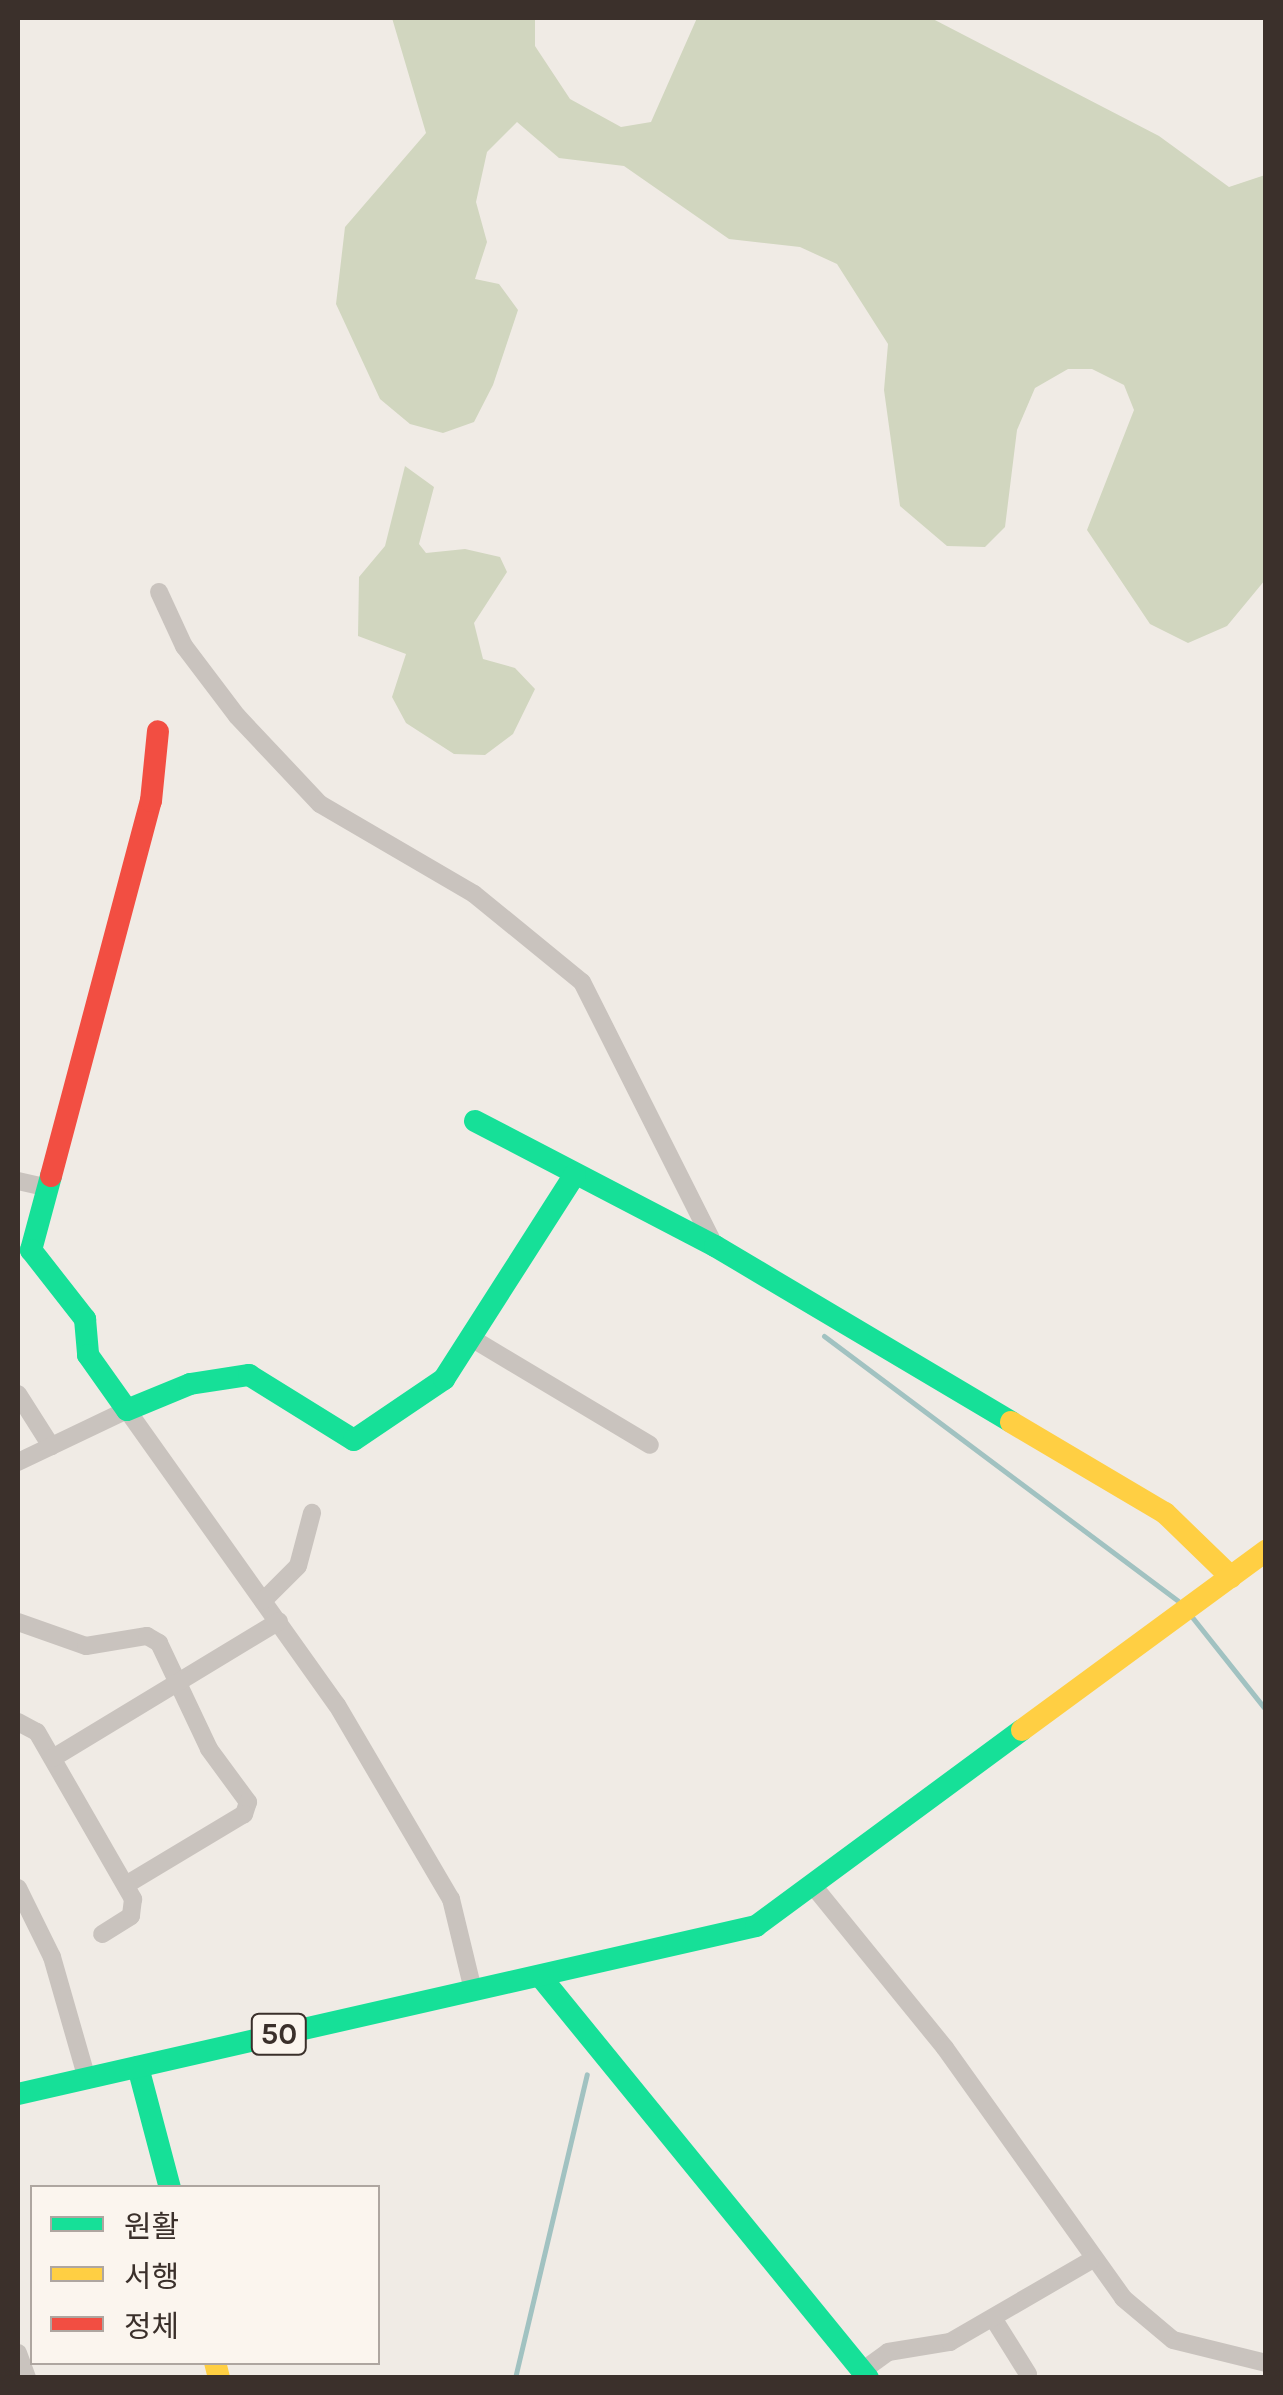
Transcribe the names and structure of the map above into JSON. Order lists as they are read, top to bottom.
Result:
{
  "streets": {
    "street": ["50"]
  },
  "legend": ["원활", "서행", "정체"]
}
